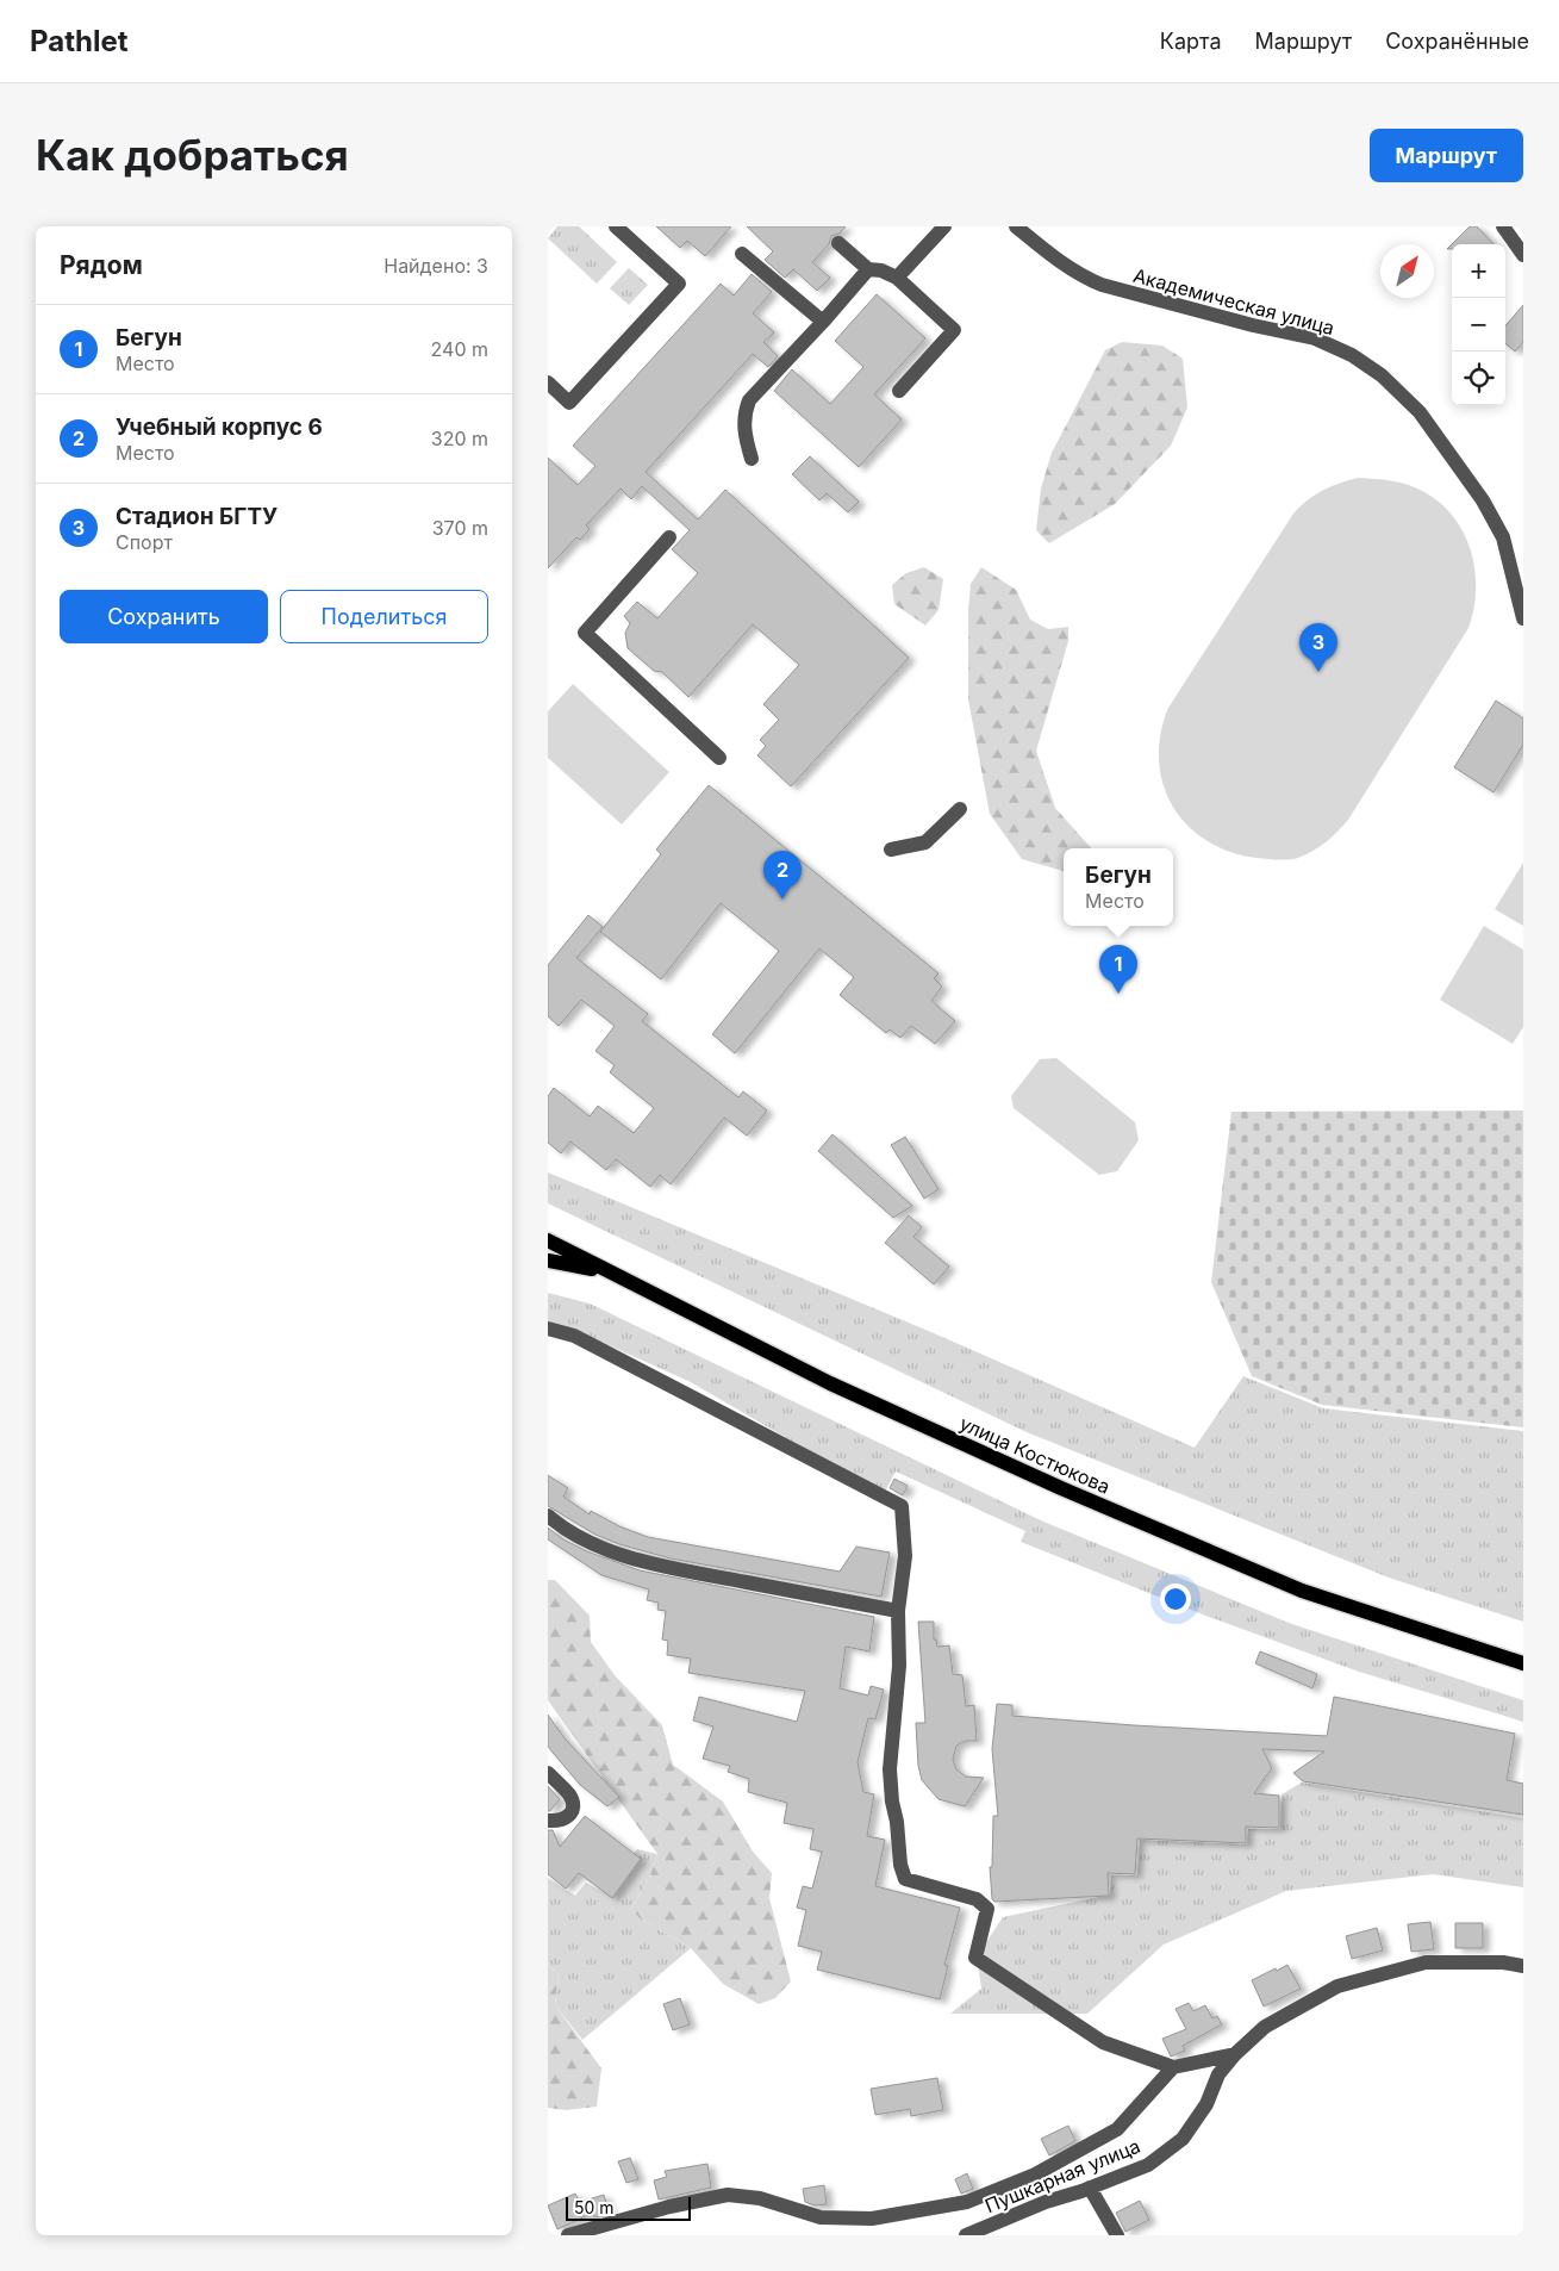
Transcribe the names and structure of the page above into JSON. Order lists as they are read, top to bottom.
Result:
{
  "streets": {
    "main road": ["улица Костюкова"],
    "street": ["Академическая улица", "Пушкарная улица"]
  },
  "scale_bar": "50 m",
  "north": "top right",
  "page": {
    "header": "Pathlet",
    "nav": ["Карта", "Маршрут", "Сохранённые"],
    "buttons": [
      "Маршрут",
      ["Сохранить", "Поделиться"]
    ],
    "title": "Как добраться",
    "heading": ["Рядом", "Найдено: 3"],
    "map_buttons": ["+", "−"],
    "list": [
      {
        "mark": "1",
        "name": "Бегун",
        "note": "Место",
        "value": "240 m"
      },
      {
        "mark": "2",
        "name": "Учебный корпус 6",
        "note": "Место",
        "value": "320 m"
      },
      {
        "mark": "3",
        "name": "Стадион БГТУ",
        "note": "Спорт",
        "value": "370 m"
      }
    ],
    "pins": ["3", "2", "1"],
    "popup": ["Бегун", "Место"],
    "scale": "50 m"
  }
}
